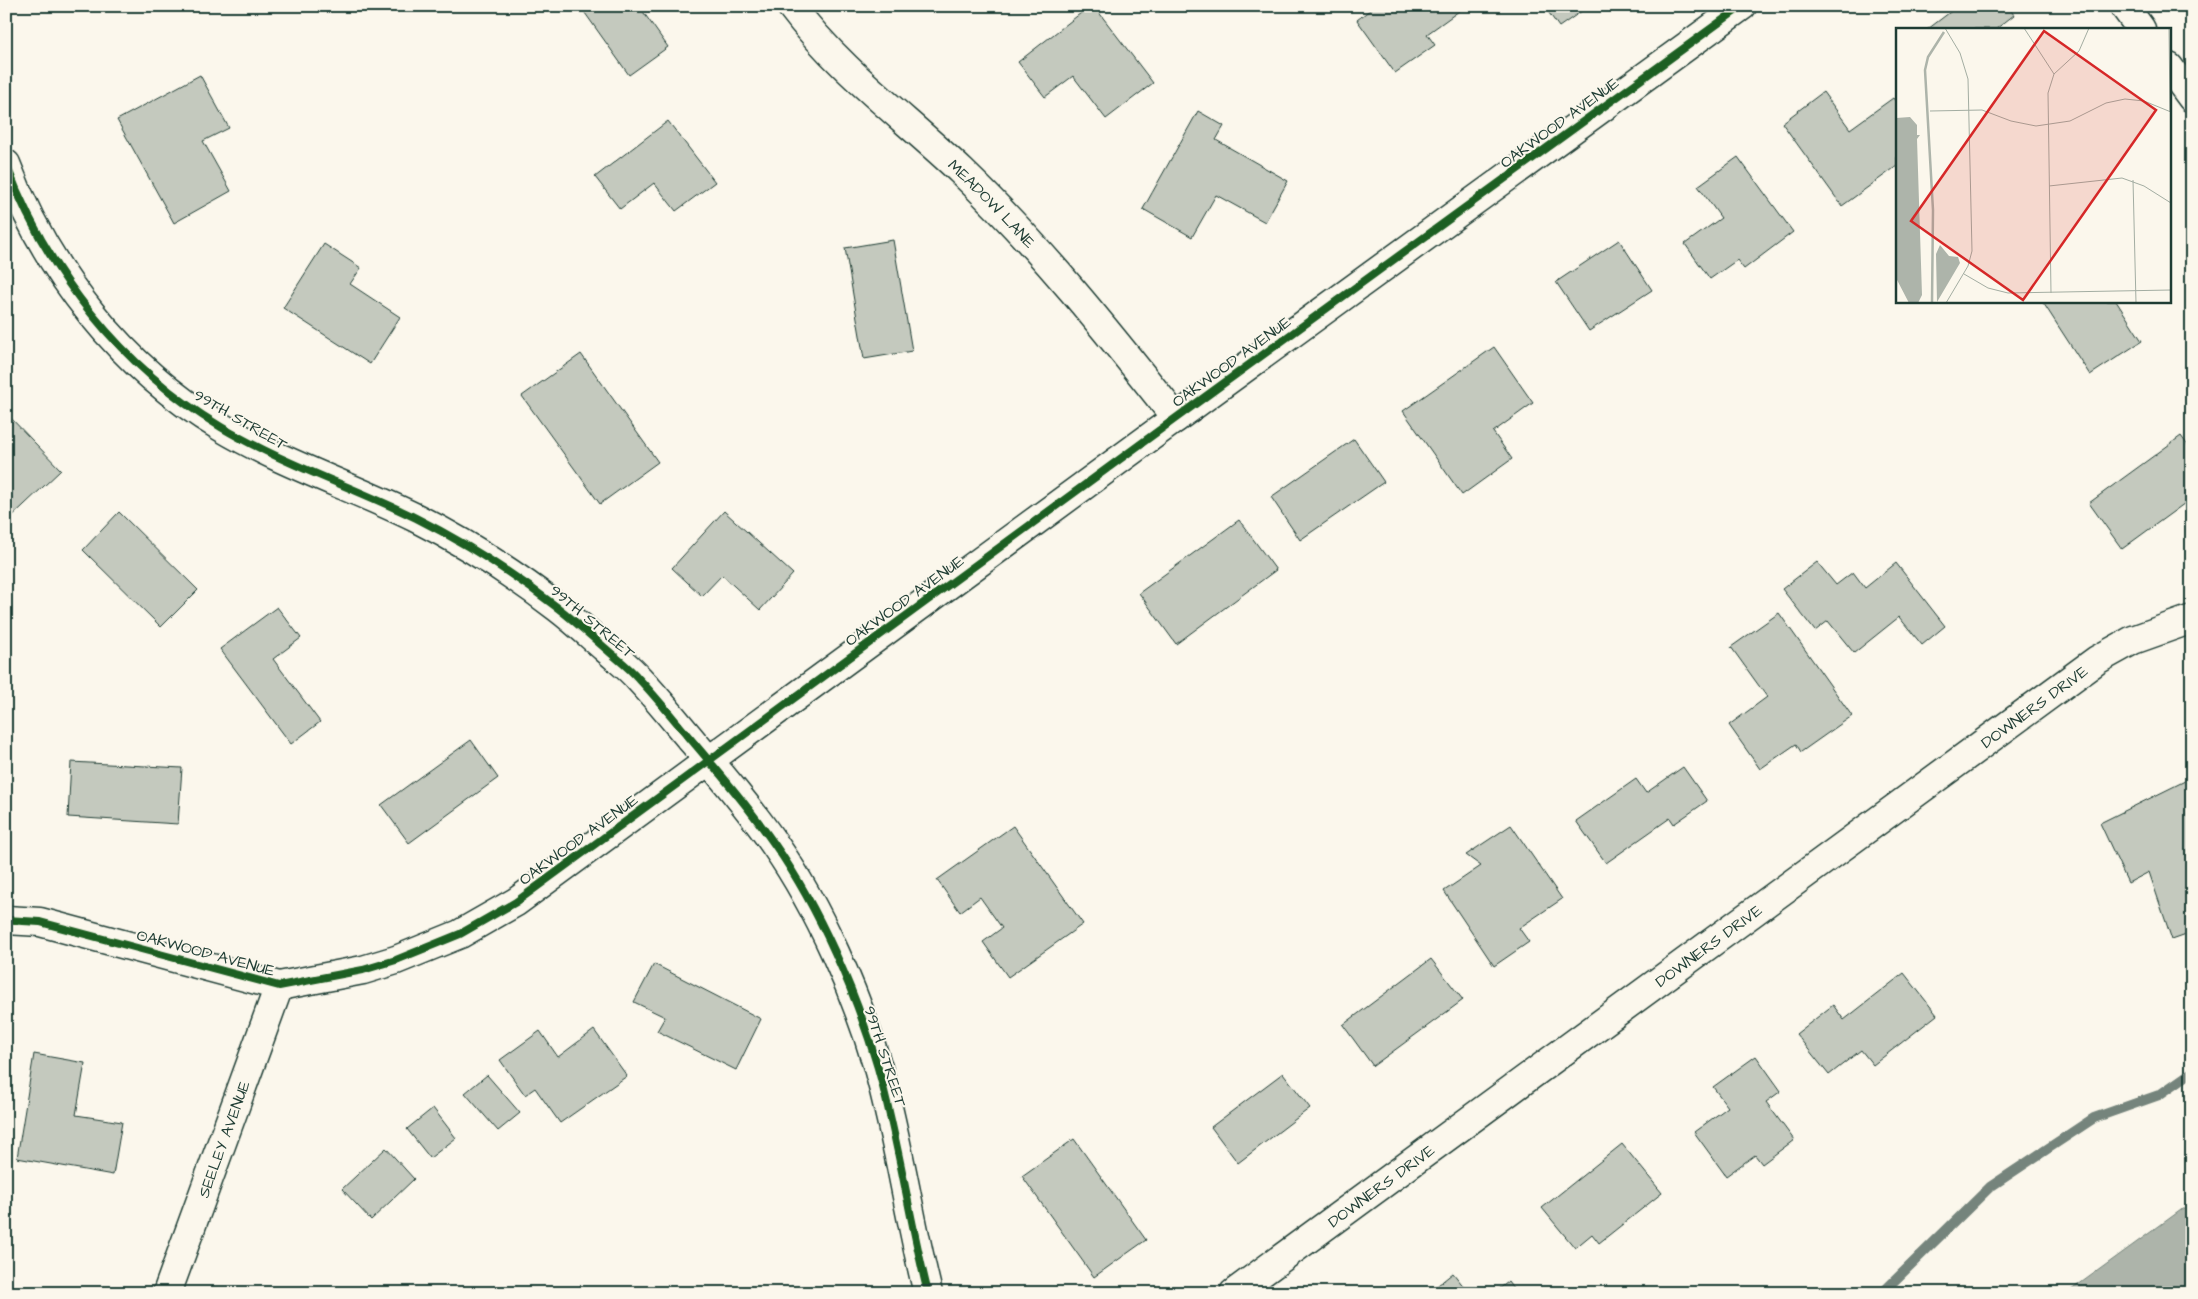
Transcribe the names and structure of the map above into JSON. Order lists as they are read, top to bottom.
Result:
{
  "streets": {
    "street": [
      "OAKWOOD AVENUE",
      "MEADOW LANE",
      "99TH STREET",
      "DOWNERS DRIVE",
      "SEELEY AVENUE"
    ]
  },
  "crossings": [
    ["OAKWOOD AVENUE", "MEADOW LANE"],
    ["OAKWOOD AVENUE", "99TH STREET"],
    ["OAKWOOD AVENUE", "SEELEY AVENUE"]
  ]
}
